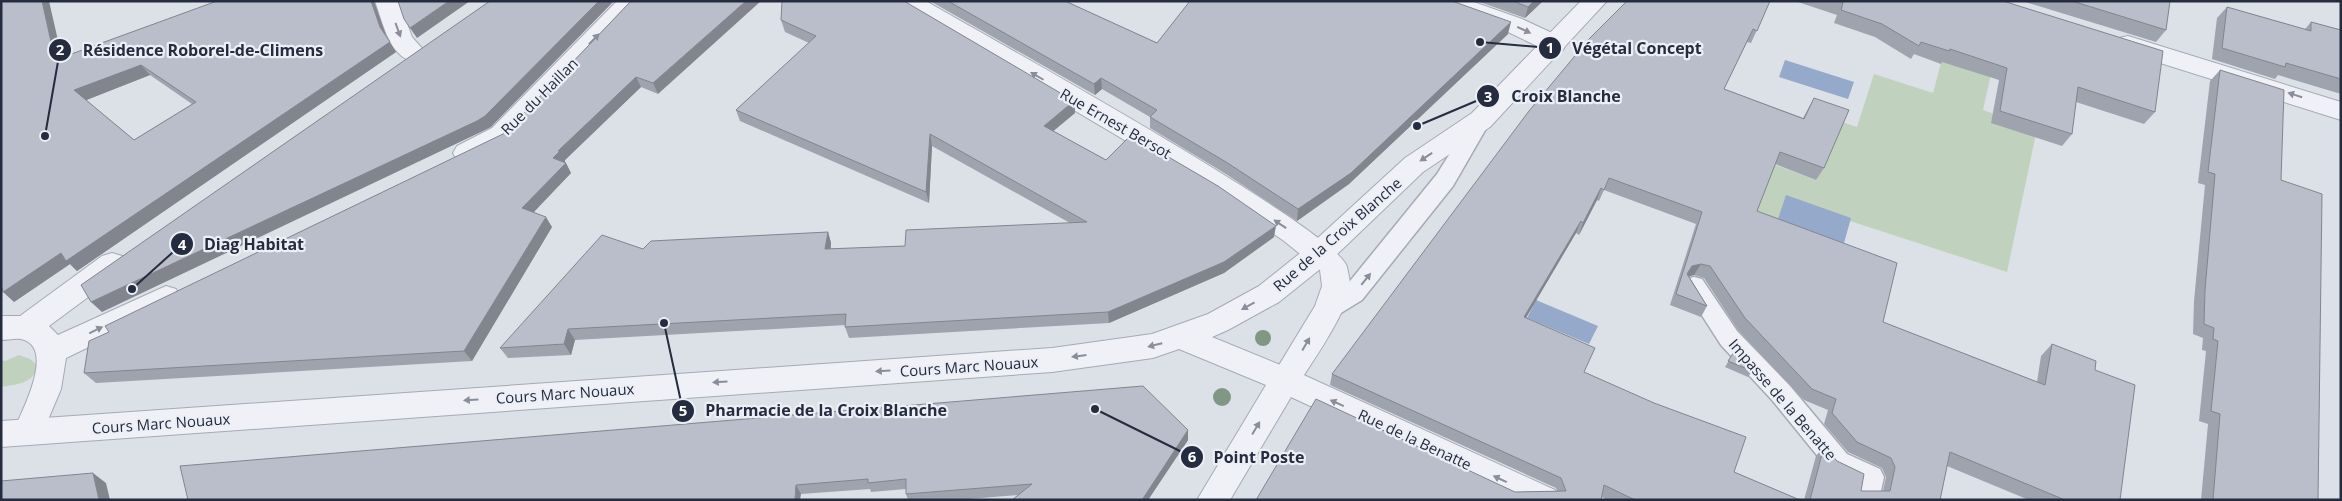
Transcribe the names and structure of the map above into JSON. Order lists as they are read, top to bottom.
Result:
{
  "streets": {
    "street": [
      "Rue du Haillan",
      "Rue Ernest Bersot",
      "Rue de la Croix Blanche",
      "Cours Marc Nouaux",
      "Rue de la Benatte"
    ],
    "lane": ["Impasse de la Benatte"]
  },
  "crossings": [
    ["Rue Ernest Bersot", "Rue de la Croix Blanche"],
    ["Rue de la Croix Blanche", "Cours Marc Nouaux"],
    ["Rue de la Croix Blanche", "Rue de la Benatte"]
  ],
  "one_way": [
    "Rue du Haillan",
    "Rue Ernest Bersot",
    "Cours Marc Nouaux",
    "Rue de la Benatte"
  ],
  "places": [
    "Végétal Concept",
    "Croix Blanche",
    "Résidence Roborel-de-Climens",
    "Diag Habitat",
    "Pharmacie de la Croix Blanche",
    "Point Poste"
  ]
}
